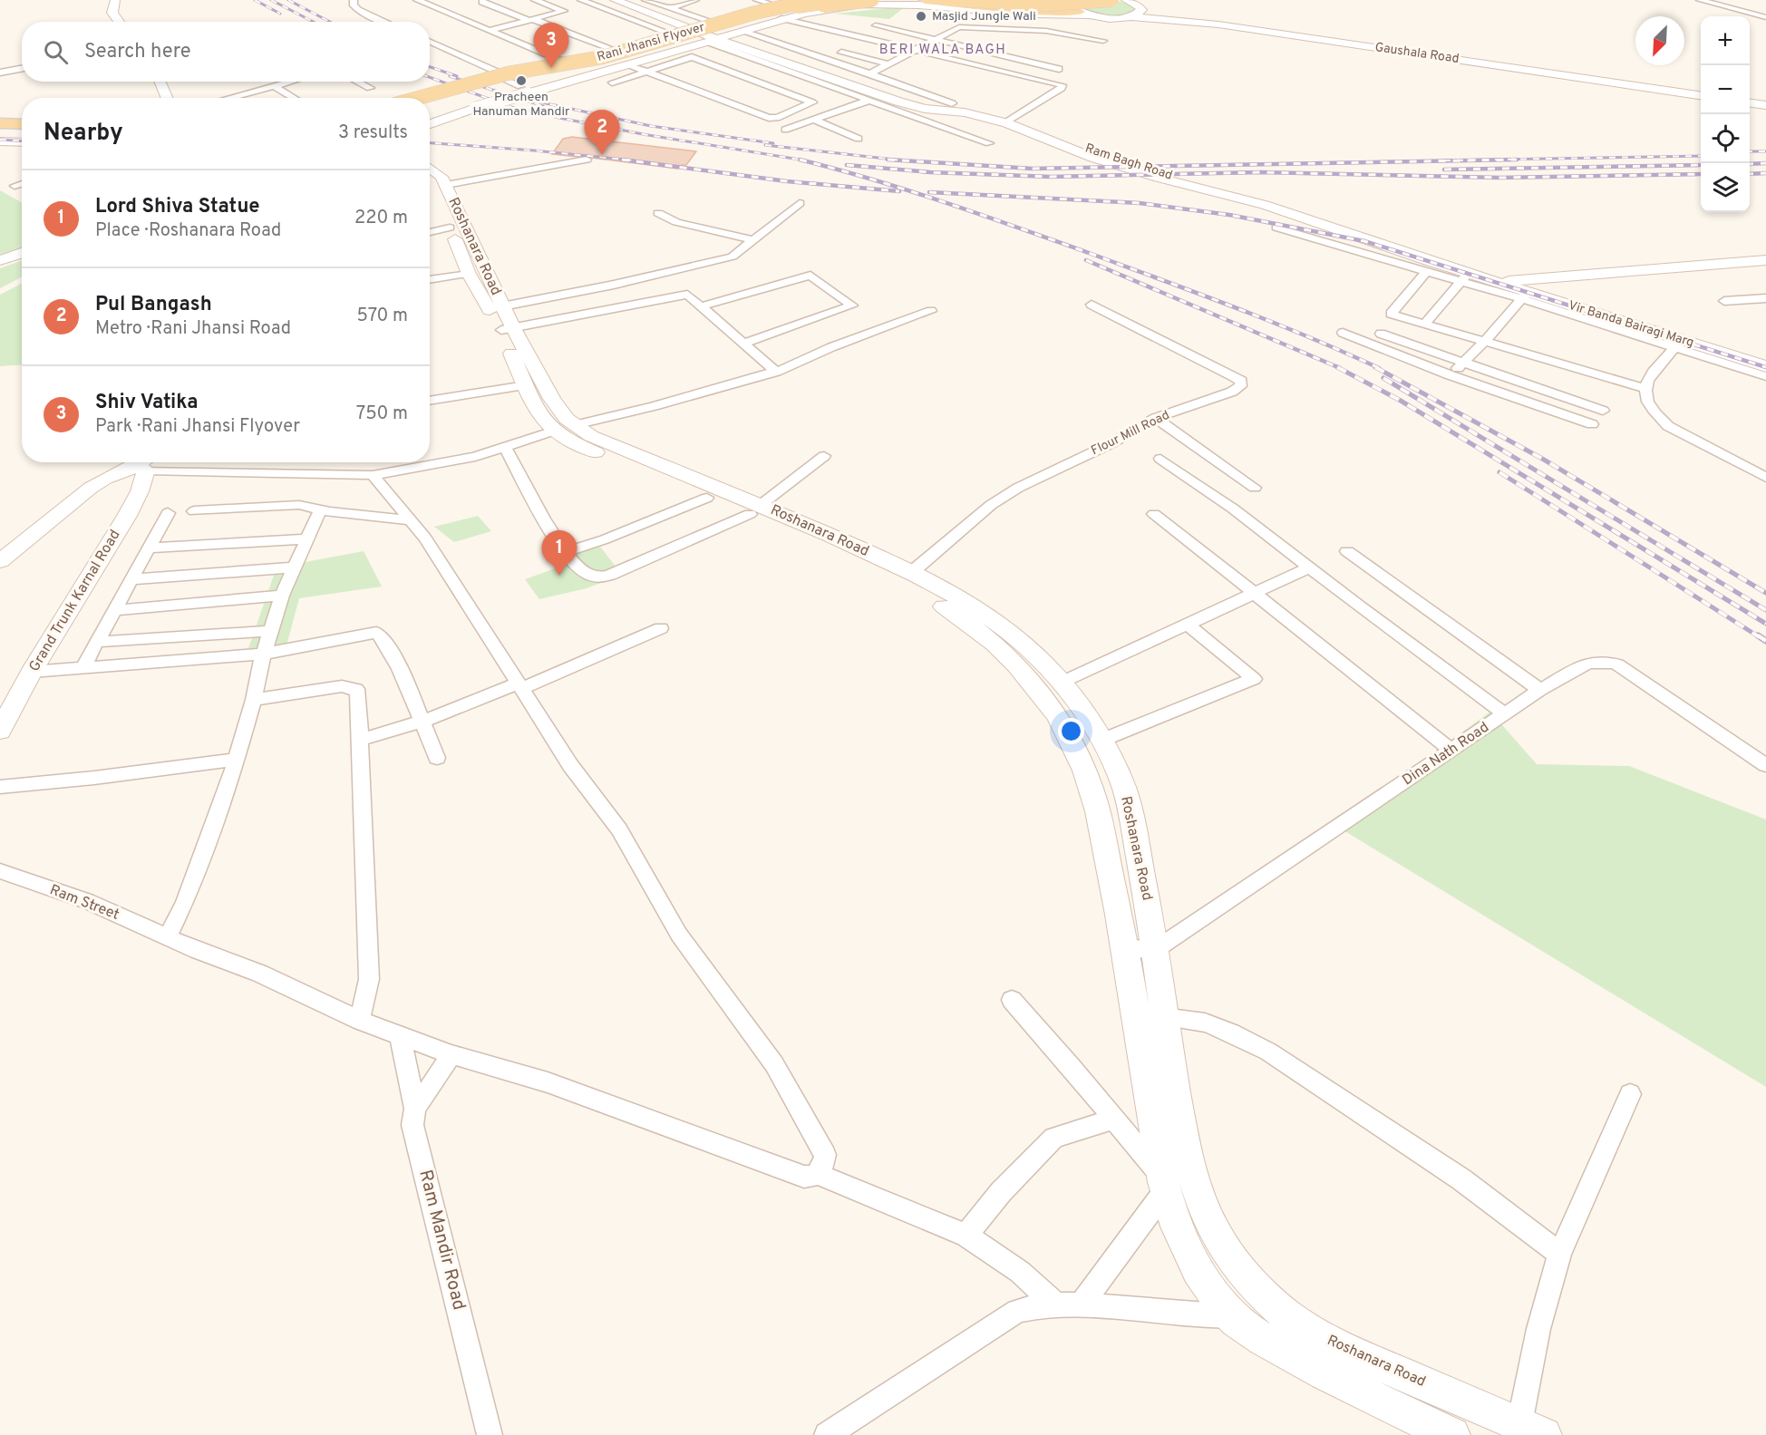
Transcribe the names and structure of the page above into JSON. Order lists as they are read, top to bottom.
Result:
{
  "streets": {
    "main road": ["Rani Jhansi Flyover"],
    "street": [
      "Gaushala Road",
      "Ram Bagh Road",
      "Roshanara Road",
      "Vir Banda Bairagi Marg",
      "Flour Mill Road",
      "Grand Trunk Karnal Road",
      "Dina Nath Road",
      "Ram Street",
      "Ram Mandir Road"
    ]
  },
  "crossings": [
    ["Rani Jhansi Flyover", "Gaushala Road"],
    ["Ram Bagh Road", "Vir Banda Bairagi Marg"],
    ["Roshanara Road", "Flour Mill Road"],
    ["Roshanara Road", "Dina Nath Road"],
    ["Ram Street", "Ram Mandir Road"]
  ],
  "districts": ["BERI WALA BAGH"],
  "places": ["Masjid Jungle Wali", "Pracheen Hanuman Mandir"],
  "north": "bottom left",
  "page": {
    "map_buttons": ["+", "−"],
    "search": "Search here",
    "pins": ["3", "2", "1"],
    "heading": ["Nearby", "3 results"],
    "list": [
      {
        "mark": "1",
        "name": "Lord Shiva Statue",
        "note": "Place · Roshanara Road",
        "value": "220 m"
      },
      {
        "mark": "2",
        "name": "Pul Bangash",
        "note": "Metro · Rani Jhansi Road",
        "value": "570 m"
      },
      {
        "mark": "3",
        "name": "Shiv Vatika",
        "note": "Park · Rani Jhansi Flyover",
        "value": "750 m"
      }
    ]
  }
}
